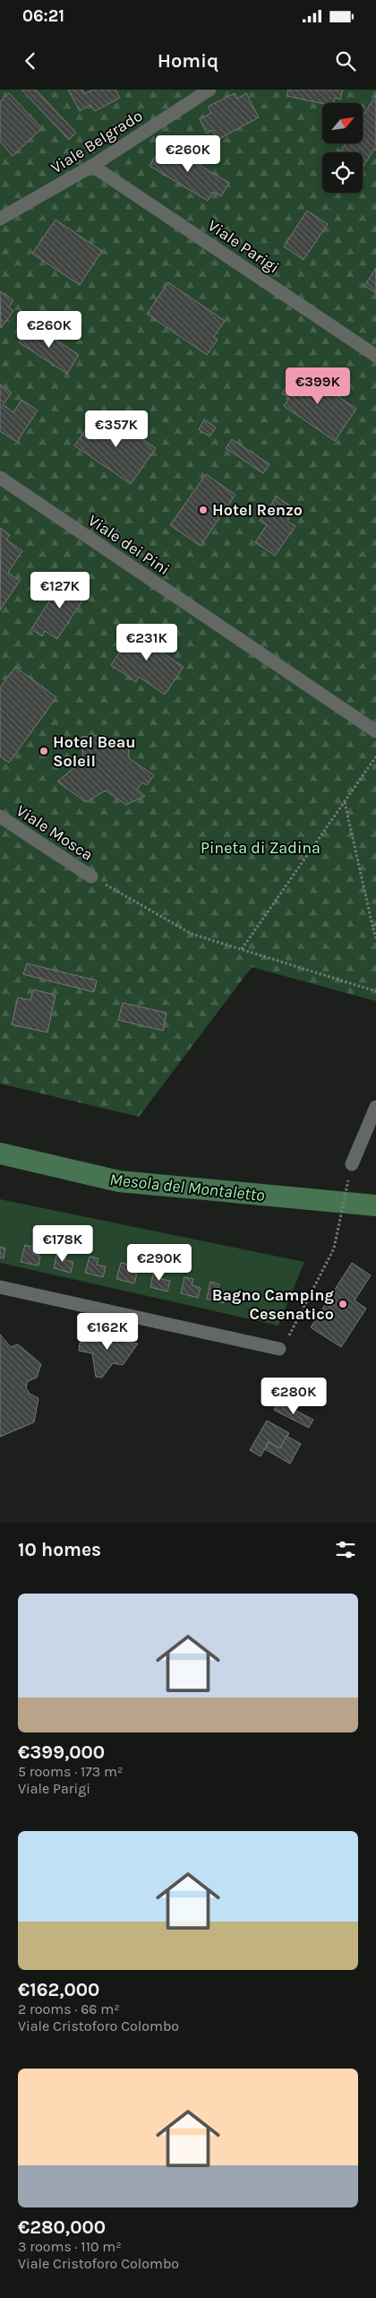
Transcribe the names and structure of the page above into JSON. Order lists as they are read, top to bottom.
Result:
{
  "streets": {
    "street": [
      "Viale Belgrado",
      "Viale Parigi",
      "Viale dei Pini",
      "Viale Mosca"
    ]
  },
  "crossings": [
    ["Viale Belgrado", "Viale Parigi"]
  ],
  "water": ["Mesola del Montaletto"],
  "parks": ["Pineta di Zadina"],
  "places": ["Hotel Renzo", "Hotel Beau Soleil", "Bagno Camping Cesenatico"],
  "north": "top right",
  "page": {
    "status": "06:21",
    "header": "Homiq",
    "price": [
      "€260K",
      "€260K",
      "€399K",
      "€357K",
      "€127K",
      "€231K",
      "€178K",
      "€290K",
      "€162K",
      "€280K"
    ],
    "heading": "10 homes",
    "list": [
      {
        "name": "€399,000",
        "note": "5 rooms · 173 m² · Viale Parigi"
      },
      {
        "name": "€162,000",
        "note": "2 rooms · 66 m² · Viale Cristoforo Colombo"
      },
      {
        "name": "€280,000",
        "note": "3 rooms · 110 m² · Viale Cristoforo Colombo"
      }
    ]
  }
}
